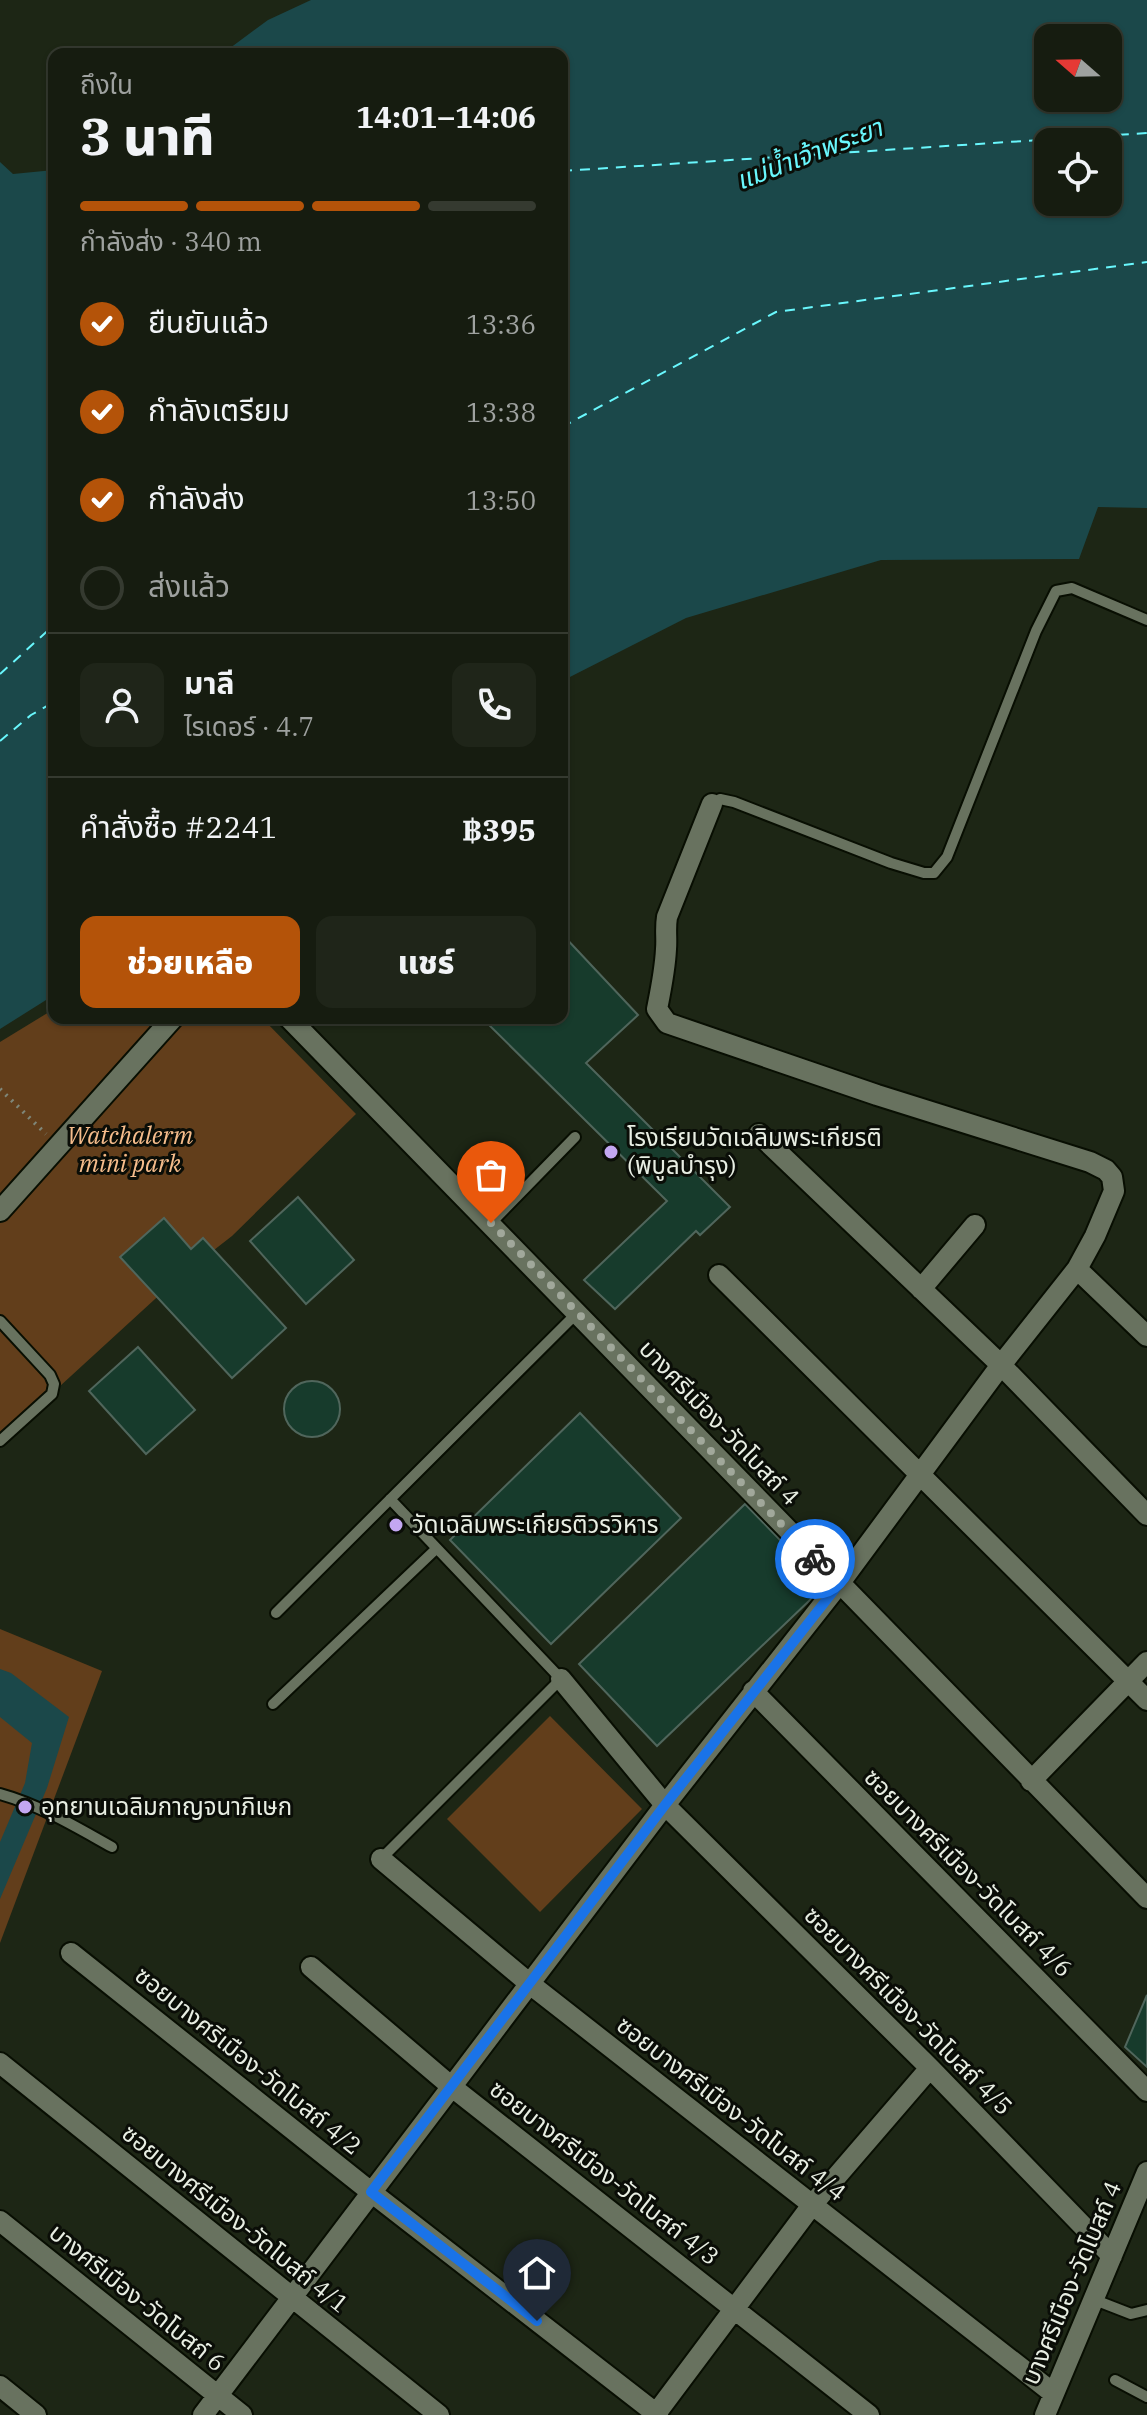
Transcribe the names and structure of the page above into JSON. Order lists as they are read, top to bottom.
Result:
{
  "streets": {
    "street": [
      "บางศรีเมือง-วัดโบสถ์ 4",
      "ซอยบางศรีเมือง-วัดโบสถ์ 4/6",
      "ซอยบางศรีเมือง-วัดโบสถ์ 4/5",
      "ซอยบางศรีเมือง-วัดโบสถ์ 4/2",
      "ซอยบางศรีเมือง-วัดโบสถ์ 4/4",
      "ซอยบางศรีเมือง-วัดโบสถ์ 4/3",
      "ซอยบางศรีเมือง-วัดโบสถ์ 4/1",
      "บางศรีเมือง-วัดโบสถ์ 6"
    ]
  },
  "crossings": [
    ["บางศรีเมือง-วัดโบสถ์ 4", "ซอยบางศรีเมือง-วัดโบสถ์ 4/5"],
    ["บางศรีเมือง-วัดโบสถ์ 4", "ซอยบางศรีเมือง-วัดโบสถ์ 4/4"]
  ],
  "water": ["แม่น้ำเจ้าพระยา"],
  "parks": ["Watchalerm mini park"],
  "places": ["โรงเรียนวัดเฉลิมพระเกียรติ (พิบูลบำรุง)", "วัดเฉลิมพระเกียรติวรวิหาร", "อุทยานเฉลิมกาญจนาภิเษก"],
  "north": "left",
  "page": {
    "heading": ["3 นาที", "ถึงใน", "14:01–14:06"],
    "panel": [
      "มาลี",
      "ไรเดอร์ · 4.7",
      "คำสั่งซื้อ #2241",
      "฿395"
    ],
    "bar": "กำลังส่ง · 340 m",
    "list": [
      ["ยืนยันแล้ว", "13:36"],
      ["กำลังเตรียม", "13:38"],
      ["กำลังส่ง", "13:50"],
      "ส่งแล้ว"
    ],
    "buttons": ["ช่วยเหลือ", "แชร์"]
  }
}
